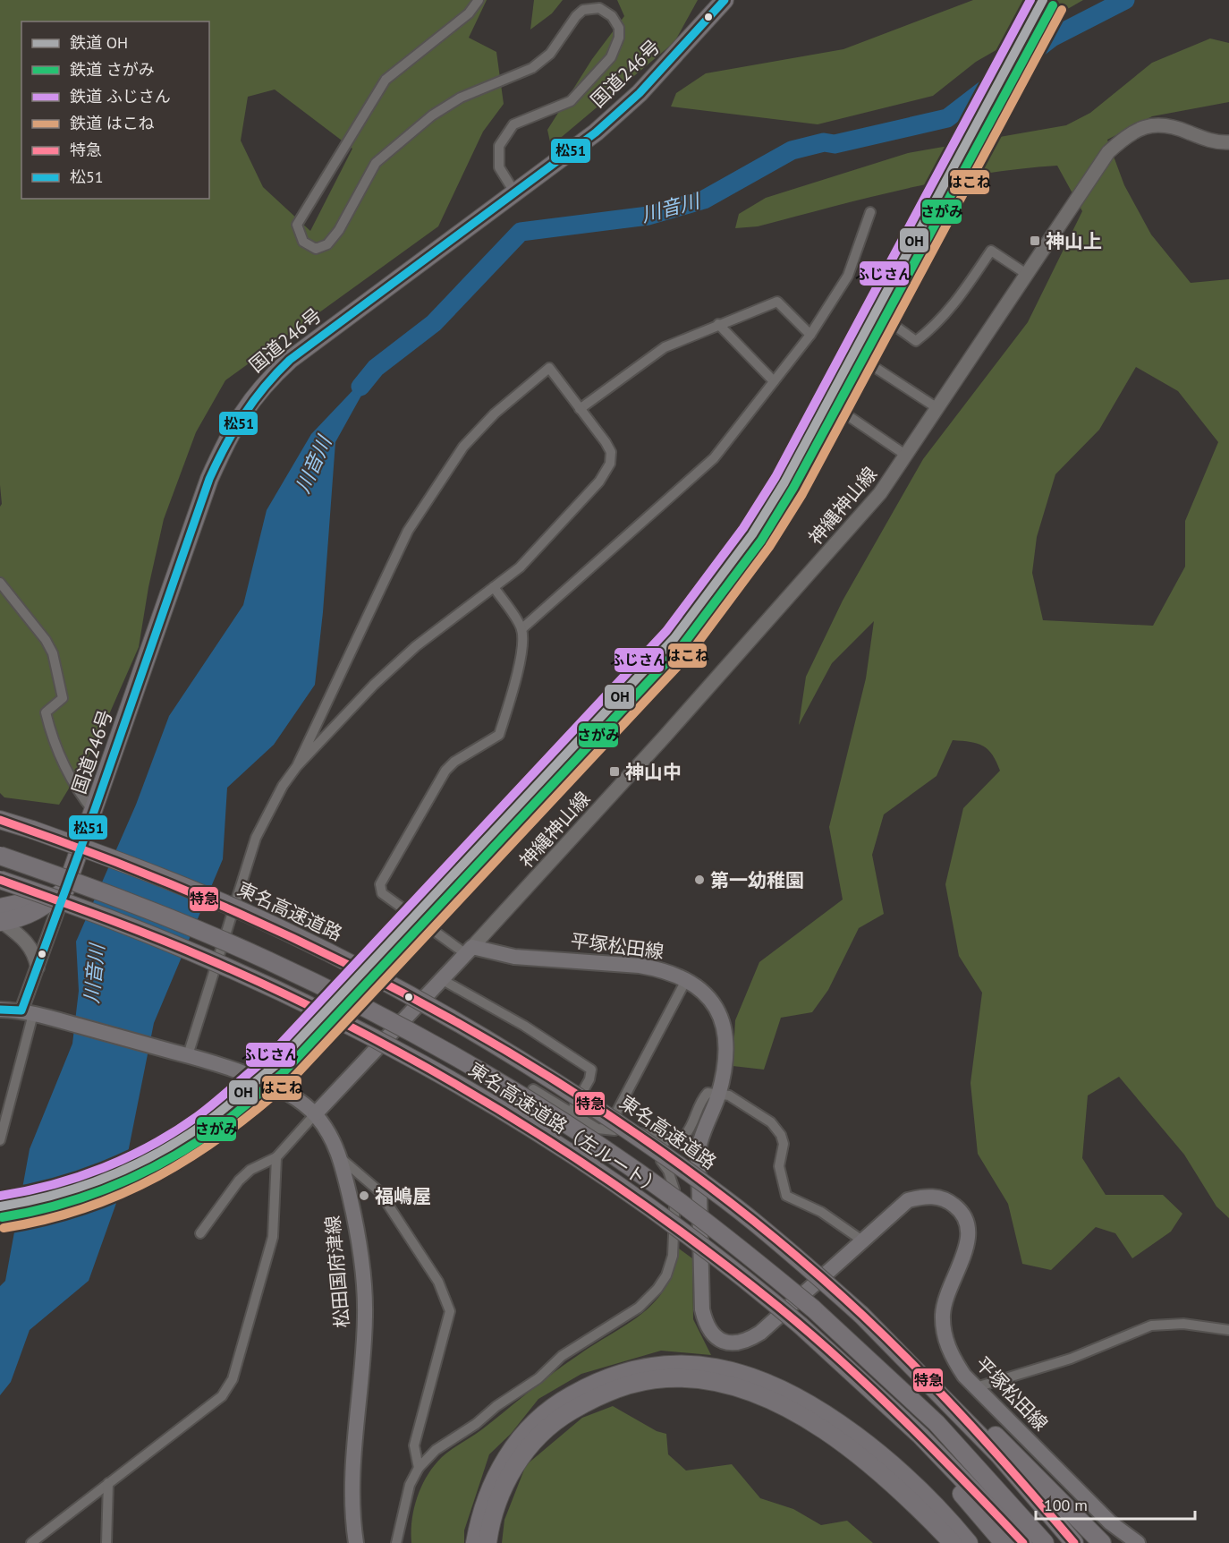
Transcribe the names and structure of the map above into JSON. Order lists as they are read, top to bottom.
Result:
{
  "streets": {
    "highway": ["国道246号", "東名高速道路", "東名高速道路（左ルート）"],
    "main road": ["神縄神山線", "平塚松田線", "松田国府津線"]
  },
  "crossings": [
    ["神縄神山線", "平塚松田線"]
  ],
  "water": ["川音川"],
  "places": {
    "transit": ["神山上", "神山中"],
    "other": ["第一幼稚園", "福嶋屋"]
  },
  "lines": [
    "rail line OH",
    "rail line ふじさん",
    "transit line 松51",
    "rail line さがみ",
    "rail line はこね",
    "transit line 特急"
  ],
  "legend": [
    "鉄道 OH",
    "鉄道 さがみ",
    "鉄道 ふじさん",
    "鉄道 はこね",
    "特急",
    "松51"
  ],
  "scale_bar": "100 m"
}
